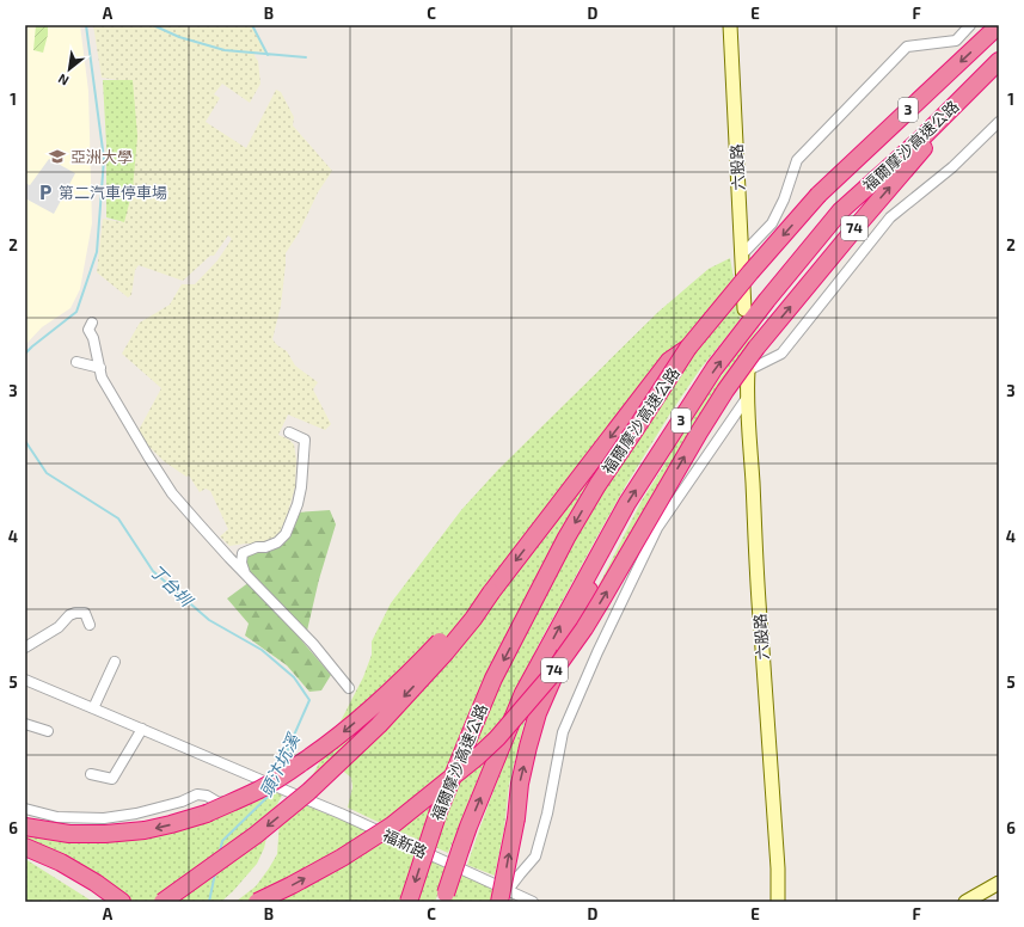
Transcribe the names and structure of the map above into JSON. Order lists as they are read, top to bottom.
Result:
{
  "streets": {
    "highway": ["3", "福爾摩沙高速公路", "74"],
    "street": ["六股路", "福新路"]
  },
  "crossings": [
    ["福爾摩沙高速公路", "74"]
  ],
  "water": ["丁台圳", "頭汴坑溪"],
  "places": {
    "school or university": ["亞洲大學"],
    "parking": ["第二汽車停車場"]
  },
  "north": "bottom left",
  "grid": {
    "columns": [
      "A",
      "B",
      "C",
      "D",
      "E",
      "F"
    ],
    "rows": [
      "1",
      "2",
      "3",
      "4",
      "5",
      "6"
    ]
  }
}
